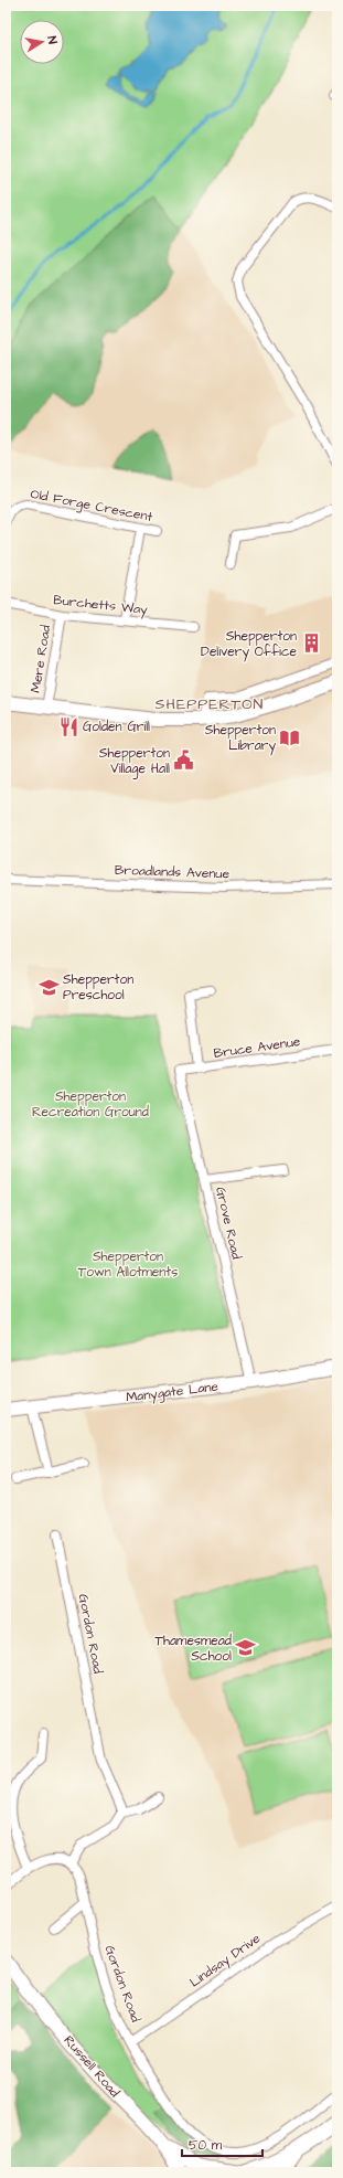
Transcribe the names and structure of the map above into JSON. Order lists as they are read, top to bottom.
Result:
{
  "streets": {
    "main road": ["Manygate Lane", "Russell Road"],
    "street": [
      "Old Forge Crescent",
      "Burchetts Way",
      "Mere Road",
      "Broadlands Avenue",
      "Bruce Avenue",
      "Grove Road",
      "Gordon Road",
      "Lindsay Drive"
    ]
  },
  "crossings": [
    ["Burchetts Way", "Mere Road"],
    ["Bruce Avenue", "Grove Road"],
    ["Grove Road", "Manygate Lane"],
    ["Gordon Road", "Lindsay Drive"]
  ],
  "districts": ["SHEPPERTON"],
  "parks": ["Shepperton Recreation Ground", "Shepperton Town Allotments"],
  "places": {
    "building": ["Shepperton Delivery Office"],
    "restaurant": ["Golden Grill"],
    "library": ["Shepperton Library"],
    "public building": ["Shepperton Village Hall"],
    "school or university": ["Shepperton Preschool", "Thamesmead School"]
  },
  "scale_bar": "50 m",
  "north": "right"
}
